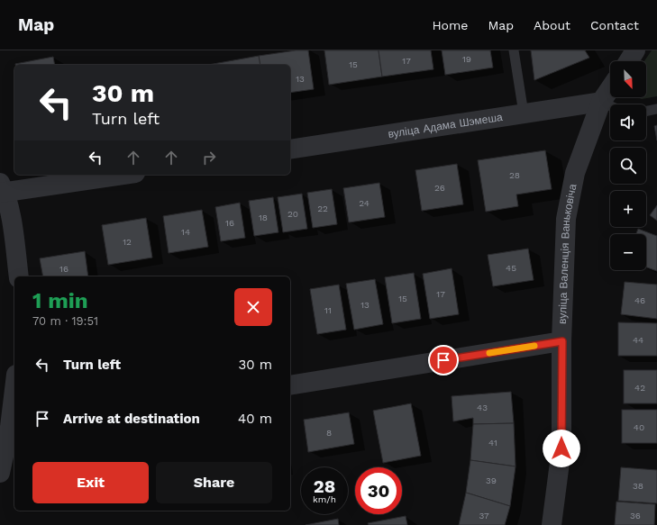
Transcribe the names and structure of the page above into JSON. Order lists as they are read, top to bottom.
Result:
{
  "streets": {
    "street": ["вуліца Адама Шэмеша", "вуліца Валенція Ваньковіча"]
  },
  "crossings": [
    ["вуліца Адама Шэмеша", "вуліца Валенція Ваньковіча"]
  ],
  "house_numbers": [
    "19",
    "17",
    "15",
    "13",
    "28",
    "26",
    "24",
    "22",
    "20",
    "18",
    "16",
    "14",
    "12",
    "45",
    "16",
    "17",
    "15",
    "46",
    "13",
    "11",
    "44",
    "42",
    "43",
    "40",
    "8",
    "41",
    "39",
    "38",
    "37",
    "36"
  ],
  "north": "bottom right",
  "page": {
    "header": "Map",
    "nav": [
      "Home",
      "Map",
      "About",
      "Contact"
    ],
    "map_buttons": ["+", "−"],
    "turn": ["30 m", "Turn left"],
    "heading": ["1 min", "70 m · 19:51"],
    "list": [
      {
        "name": "Turn left",
        "value": "30 m"
      },
      {
        "name": "Arrive at destination",
        "value": "40 m"
      }
    ],
    "buttons": ["Exit", "Share"],
    "speed": "28 km/h",
    "limit": "30"
  }
}
